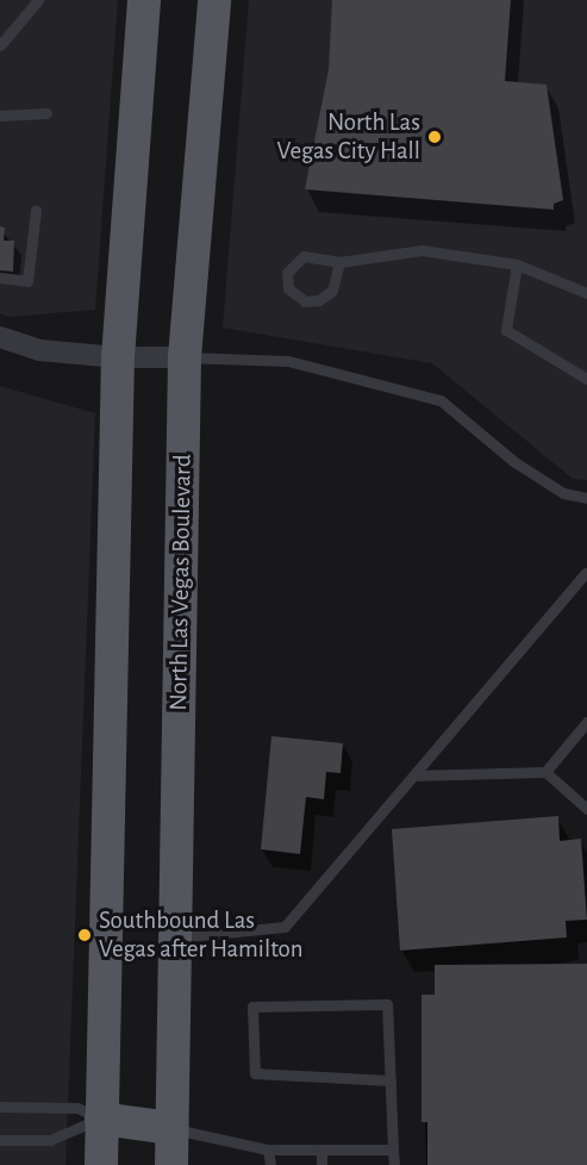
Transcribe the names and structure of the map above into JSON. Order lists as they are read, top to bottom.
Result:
{
  "streets": {
    "main road": ["North Las Vegas Boulevard"]
  },
  "places": ["North Las Vegas City Hall", "Southbound Las Vegas after Hamilton"]
}
